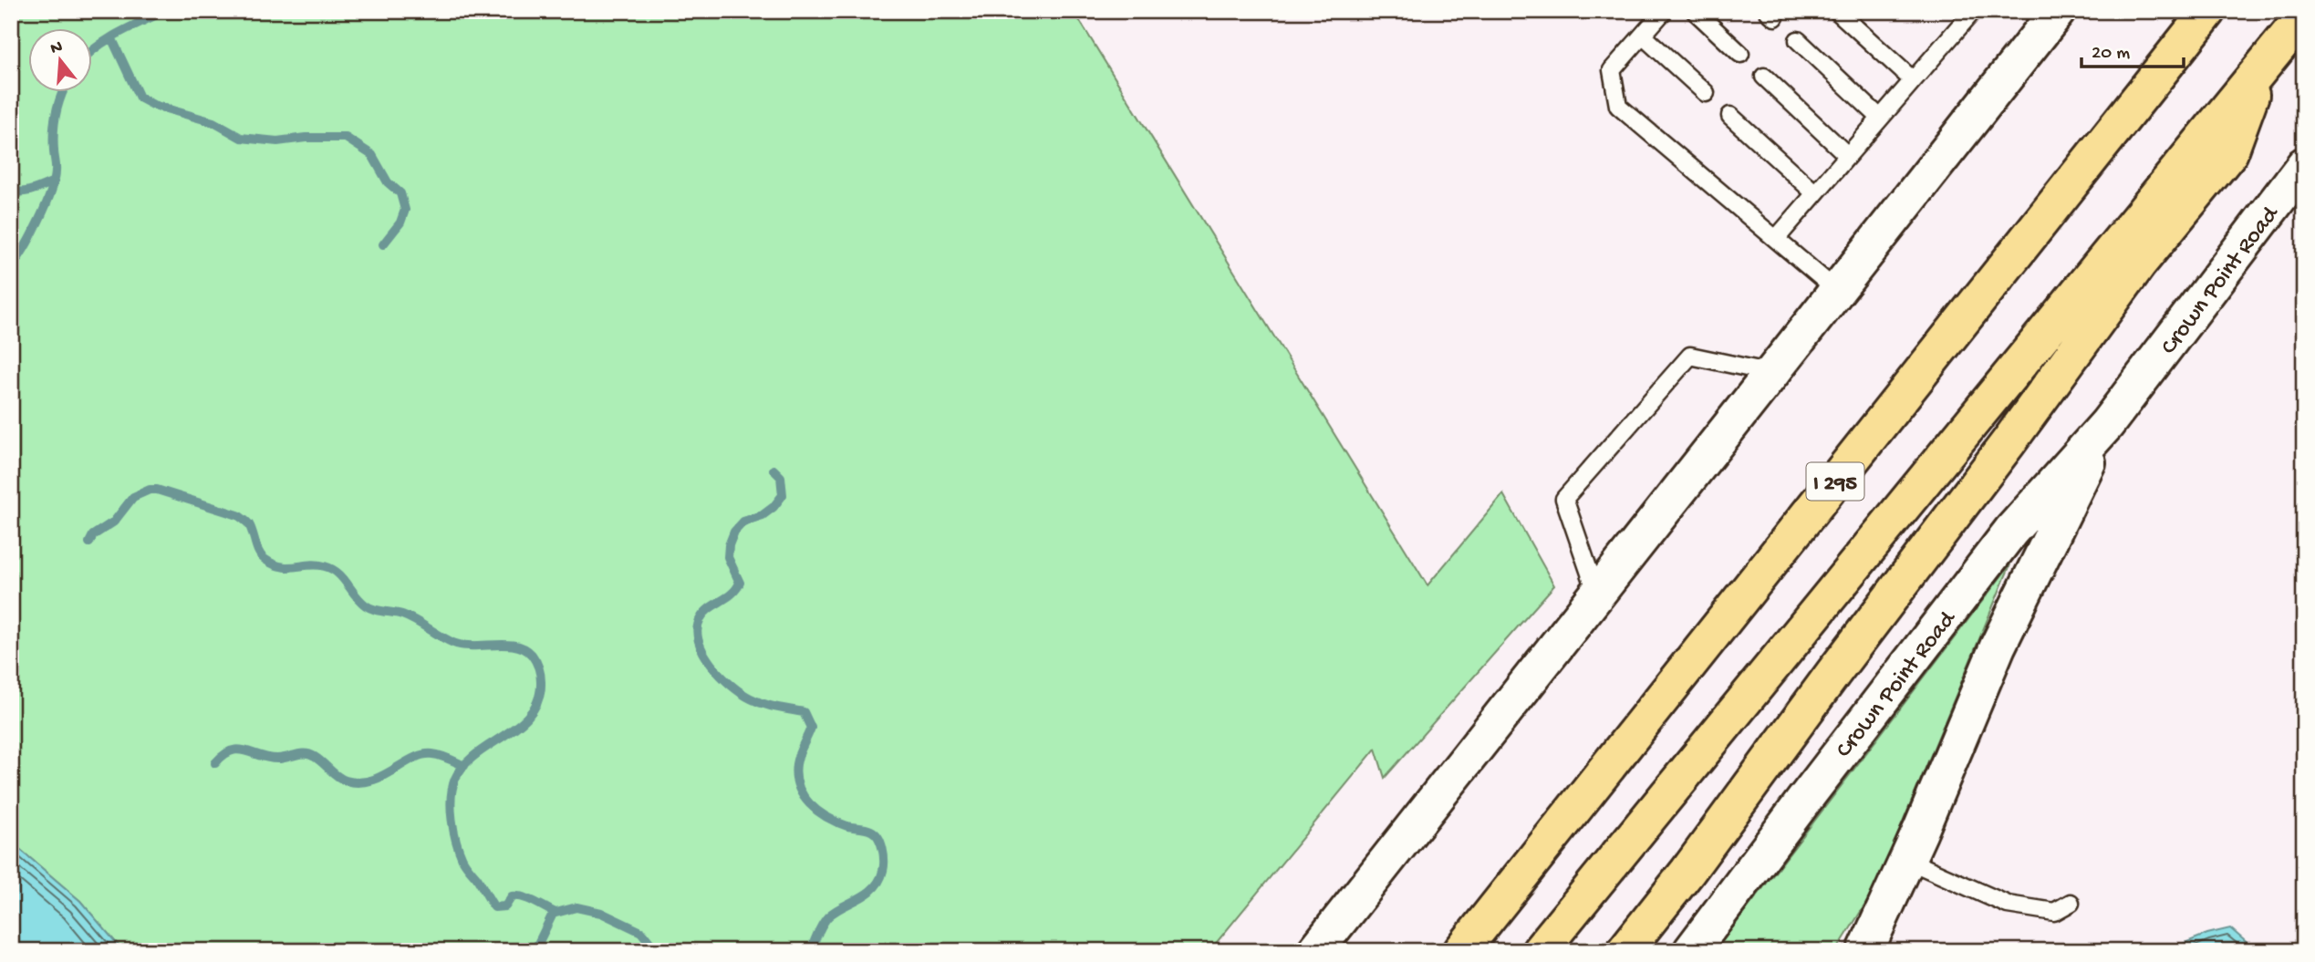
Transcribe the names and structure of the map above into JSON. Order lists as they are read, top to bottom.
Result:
{
  "streets": {
    "highway": ["I 295"],
    "main road": ["Crown Point Road"]
  },
  "scale_bar": "20 m",
  "north": "top"
}
